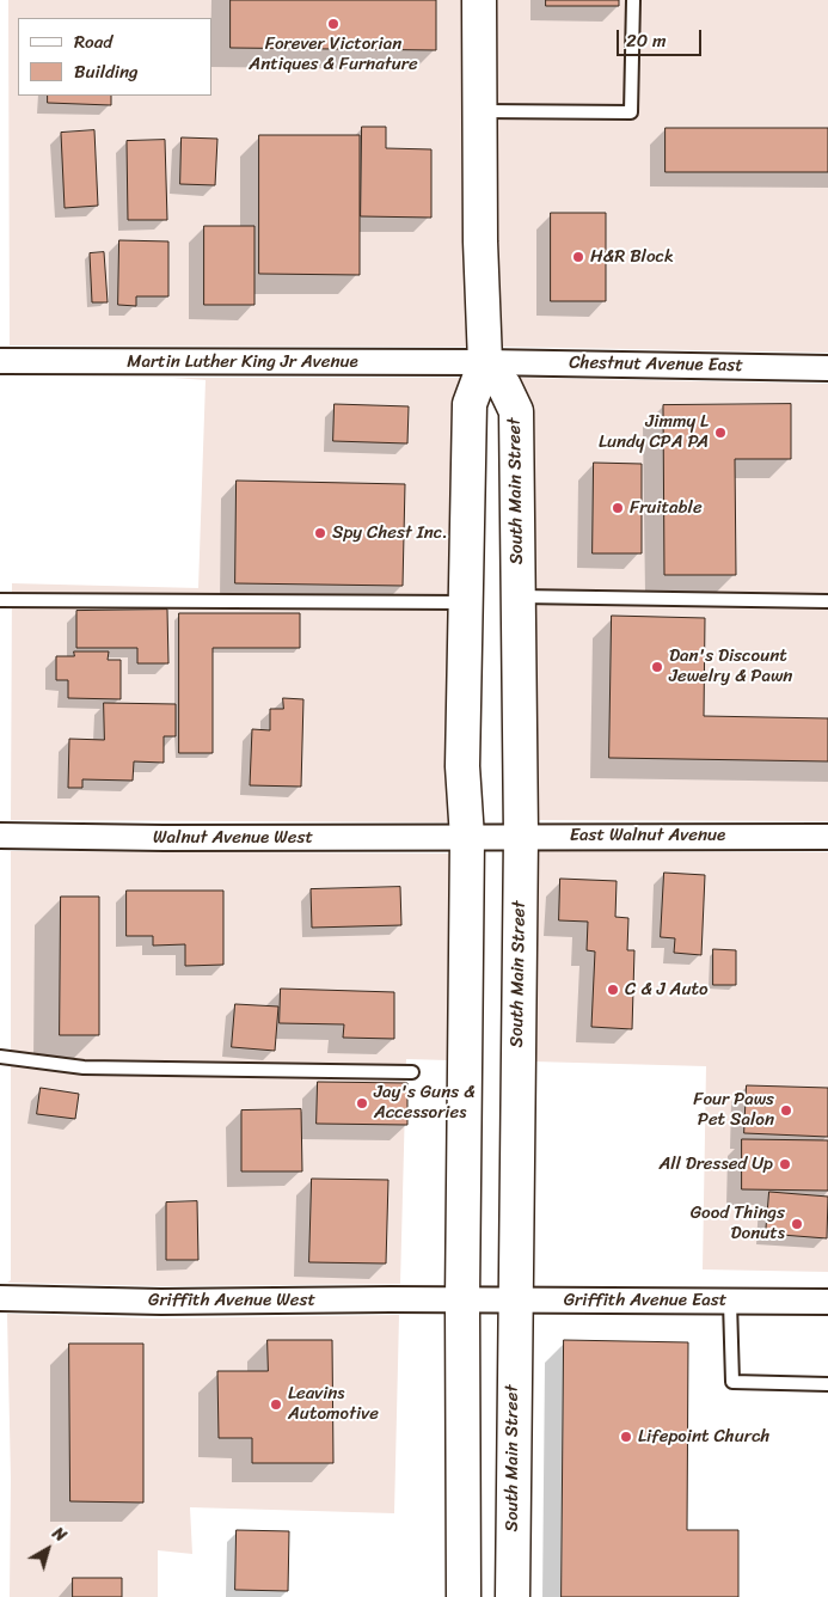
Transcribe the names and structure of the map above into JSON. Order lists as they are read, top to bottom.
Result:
{
  "streets": {
    "street": [
      "Martin Luther King Jr Avenue",
      "Chestnut Avenue East",
      "South Main Street",
      "East Walnut Avenue",
      "Walnut Avenue West",
      "Griffith Avenue West",
      "Griffith Avenue East"
    ]
  },
  "crossings": [
    ["Martin Luther King Jr Avenue", "Chestnut Avenue East"],
    ["Martin Luther King Jr Avenue", "South Main Street"],
    ["Chestnut Avenue East", "South Main Street"],
    ["South Main Street", "East Walnut Avenue"],
    ["South Main Street", "Griffith Avenue East"],
    ["East Walnut Avenue", "Walnut Avenue West"],
    ["Griffith Avenue West", "Griffith Avenue East"]
  ],
  "places": [
    "Forever Victorian Antiques & Furnature",
    "H&R Block",
    "Jimmy L Lundy CPA PA",
    "Fruitable",
    "Spy Chest Inc.",
    "Dan's Discount Jewelry & Pawn",
    "C & J Auto",
    "Jay's Guns & Accessories",
    "Four Paws Pet Salon",
    "All Dressed Up",
    "Good Things Donuts",
    "Leavins Automotive",
    "Lifepoint Church"
  ],
  "legend": ["Road", "Building"],
  "scale_bar": "20 m",
  "north": "top right"
}
